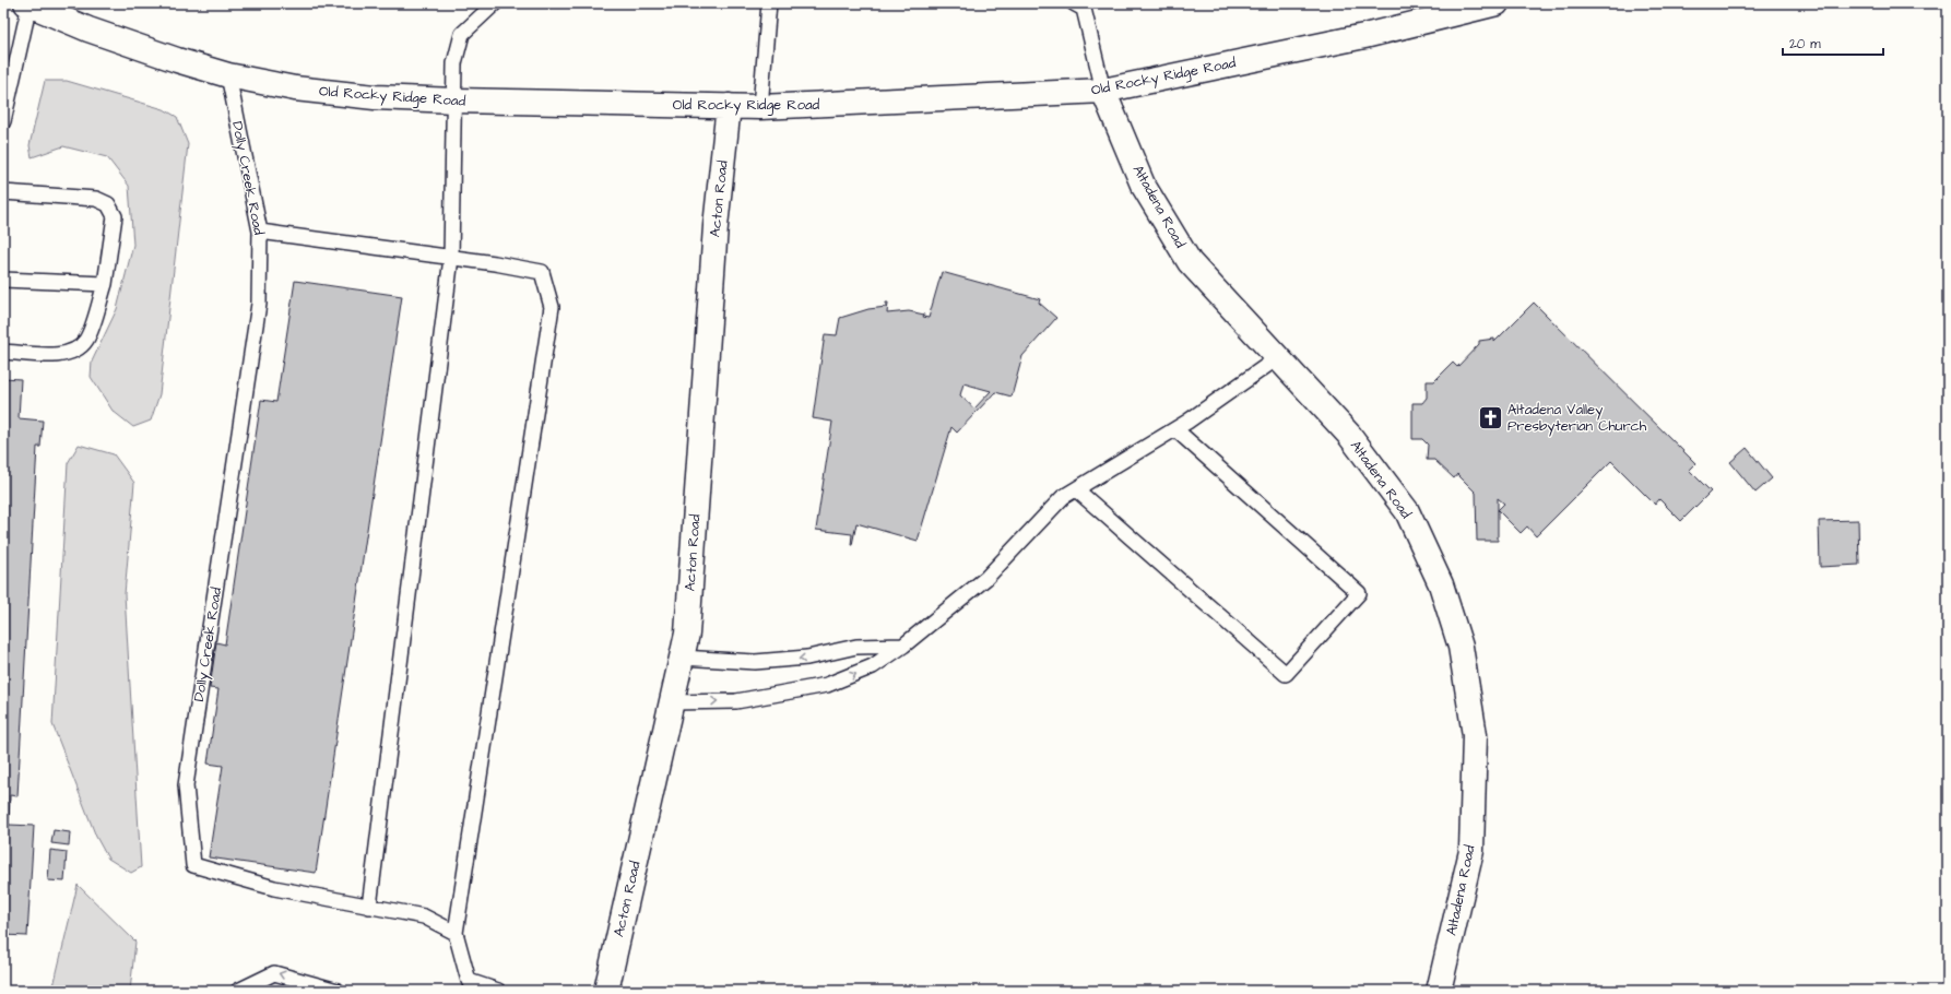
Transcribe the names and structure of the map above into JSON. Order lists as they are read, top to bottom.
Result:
{
  "streets": {
    "street": ["Old Rocky Ridge Road", "Acton Road", "Altadena Road"],
    "lane": ["Dolly Creek Road"]
  },
  "crossings": [
    ["Old Rocky Ridge Road", "Dolly Creek Road"],
    ["Old Rocky Ridge Road", "Acton Road"],
    ["Old Rocky Ridge Road", "Altadena Road"]
  ],
  "places": {
    "church": ["Altadena Valley Presbyterian Church"]
  },
  "scale_bar": "20 m"
}
